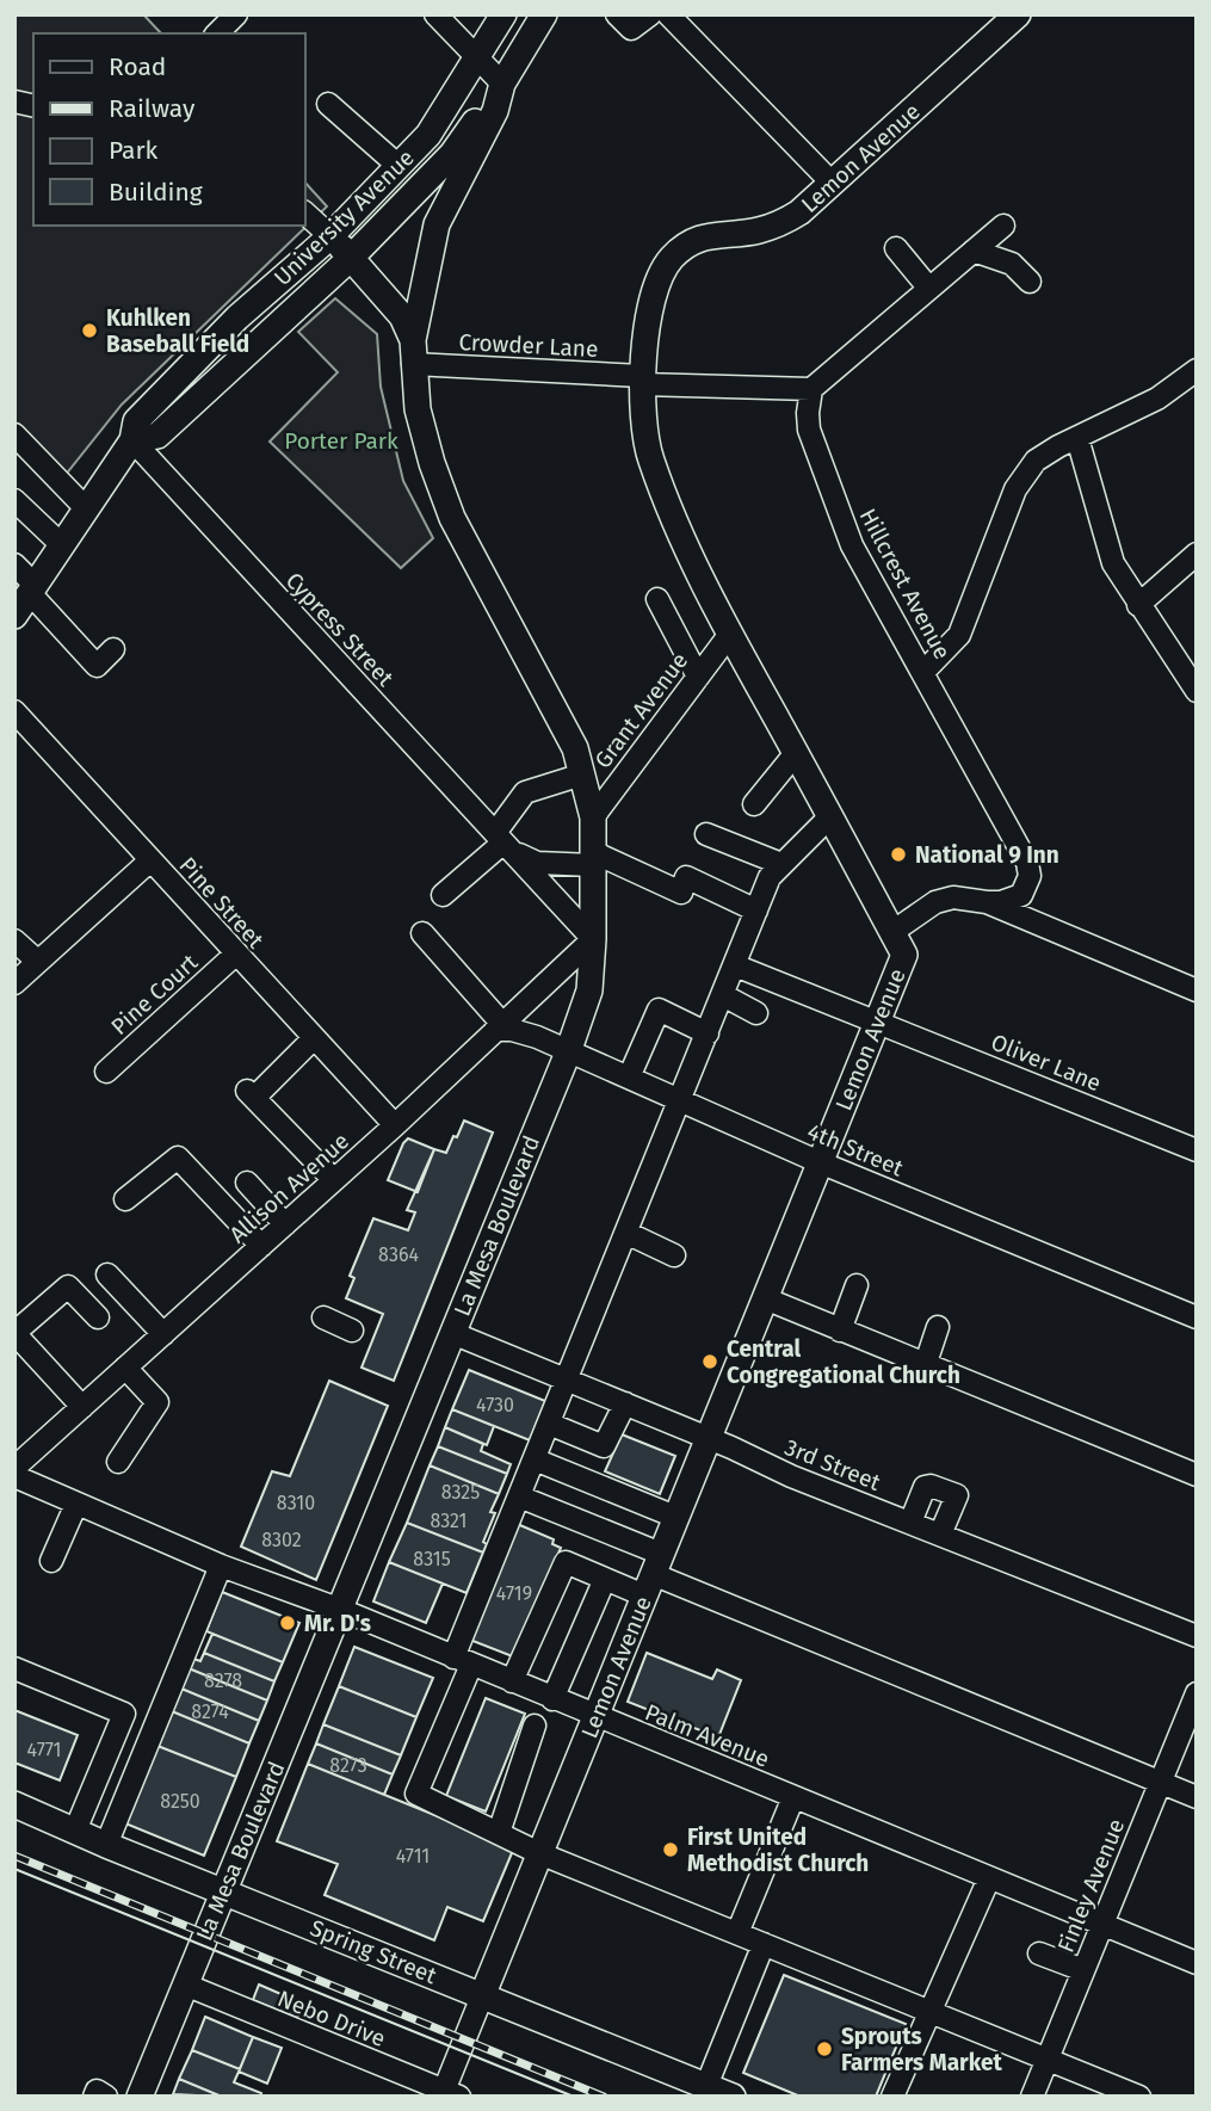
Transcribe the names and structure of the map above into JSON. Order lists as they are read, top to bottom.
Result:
{
  "streets": {
    "main road": [
      "Lemon Avenue",
      "University Avenue",
      "La Mesa Boulevard",
      "Spring Street"
    ],
    "street": [
      "Crowder Lane",
      "Hillcrest Avenue",
      "Cypress Street",
      "Grant Avenue",
      "Pine Street",
      "Pine Court",
      "Oliver Lane",
      "4th Street",
      "Allison Avenue",
      "3rd Street",
      "Palm Avenue",
      "Finley Avenue",
      "Nebo Drive"
    ]
  },
  "crossings": [
    ["Lemon Avenue", "Crowder Lane"],
    ["Lemon Avenue", "Hillcrest Avenue"],
    ["Lemon Avenue", "Grant Avenue"],
    ["Lemon Avenue", "Oliver Lane"],
    ["Lemon Avenue", "4th Street"],
    ["Lemon Avenue", "3rd Street"],
    ["Lemon Avenue", "Palm Avenue"],
    ["Lemon Avenue", "Spring Street"],
    ["Lemon Avenue", "Nebo Drive"],
    ["University Avenue", "Cypress Street"],
    ["University Avenue", "La Mesa Boulevard"],
    ["Crowder Lane", "Hillcrest Avenue"],
    ["Crowder Lane", "La Mesa Boulevard"],
    ["Cypress Street", "Allison Avenue"],
    ["Cypress Street", "La Mesa Boulevard"],
    ["Grant Avenue", "La Mesa Boulevard"],
    ["Pine Street", "Pine Court"],
    ["Pine Street", "Allison Avenue"],
    ["4th Street", "Allison Avenue"],
    ["4th Street", "La Mesa Boulevard"],
    ["Allison Avenue", "La Mesa Boulevard"],
    ["La Mesa Boulevard", "3rd Street"],
    ["La Mesa Boulevard", "Palm Avenue"],
    ["La Mesa Boulevard", "Spring Street"],
    ["La Mesa Boulevard", "Nebo Drive"],
    ["Palm Avenue", "Finley Avenue"]
  ],
  "parks": ["Porter Park"],
  "places": [
    "Kuhlken Baseball Field",
    "National 9 Inn",
    "Central Congregational Church",
    "Mr. D's",
    "First United Methodist Church",
    "Sprouts Farmers Market"
  ],
  "house_numbers": [
    "8364",
    "4730",
    "8325",
    "8310",
    "8321",
    "8302",
    "8315",
    "4719",
    "8278",
    "8274",
    "4771",
    "8273",
    "8250",
    "4711"
  ],
  "legend": [
    "Road",
    "Railway",
    "Park",
    "Building"
  ]
}
